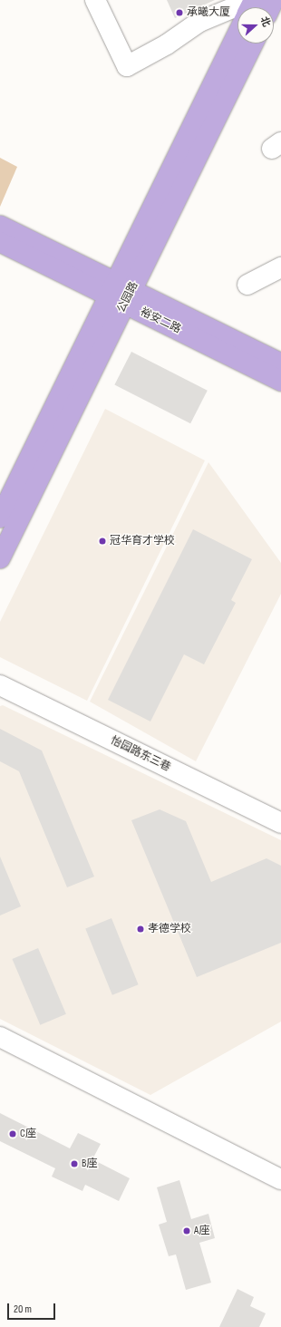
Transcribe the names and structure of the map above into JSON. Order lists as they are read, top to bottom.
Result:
{
  "streets": {
    "main road": ["公园路", "裕安二路"],
    "street": ["怡园路东三巷"]
  },
  "crossings": [
    ["公园路", "裕安二路"]
  ],
  "places": [
    "承曦大厦",
    "冠华育才学校",
    "孝德学校",
    "C座",
    "B座",
    "A座"
  ],
  "scale_bar": "20 m",
  "north": "right"
}
